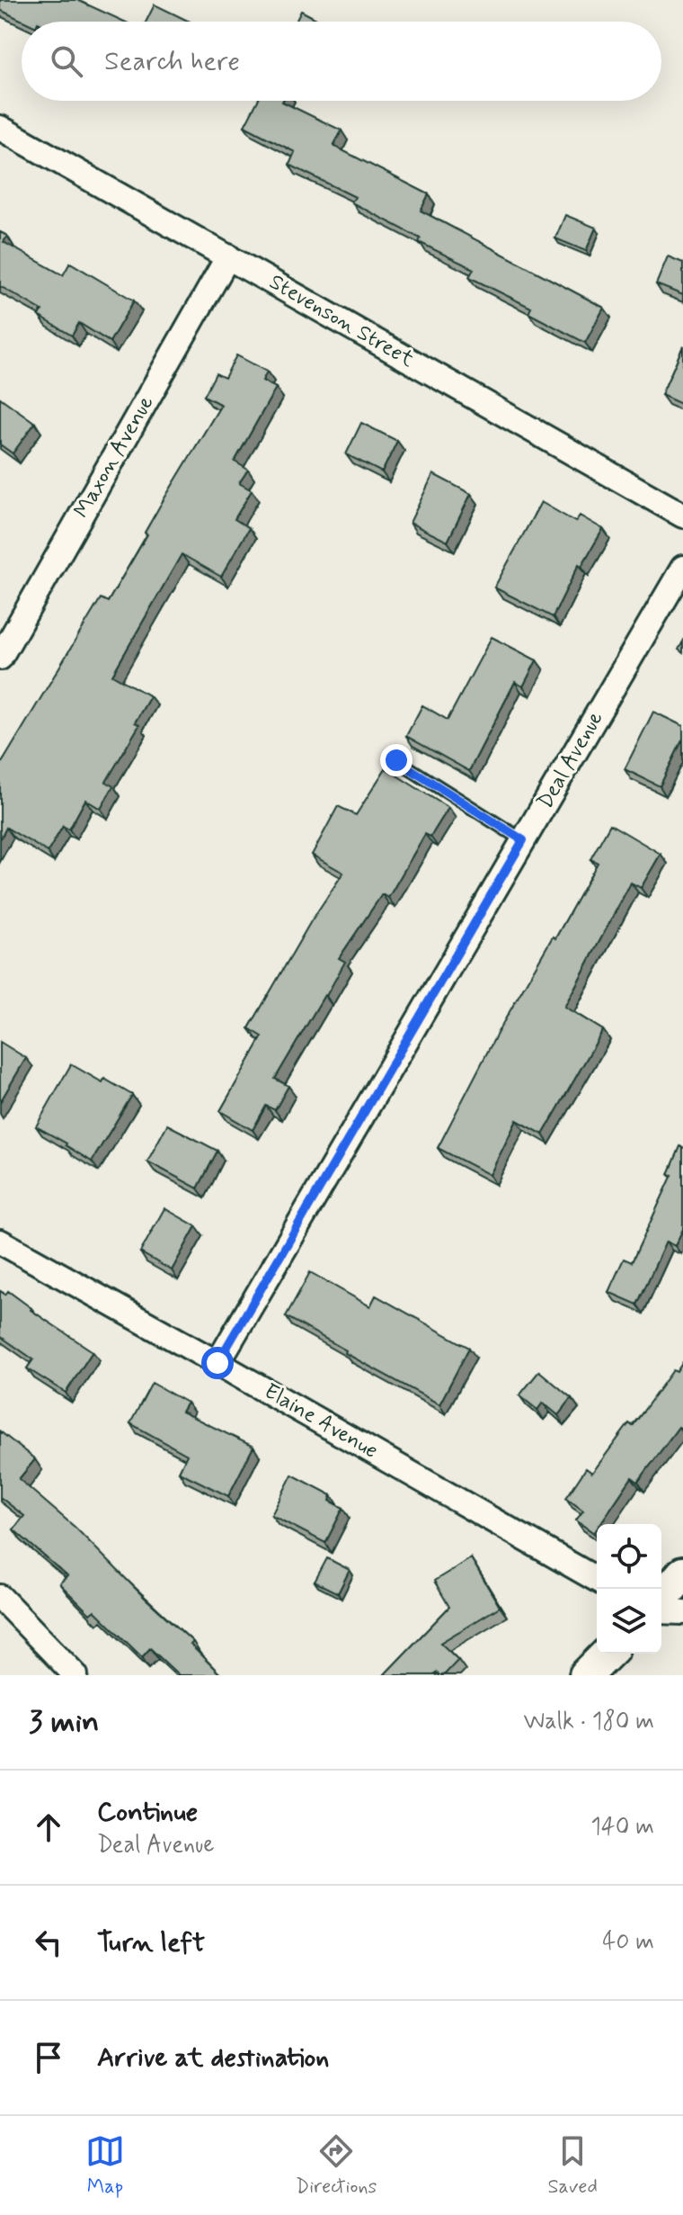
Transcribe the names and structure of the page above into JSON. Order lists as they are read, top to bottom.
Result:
{
  "streets": {
    "street": [
      "Stevenson Street",
      "Maxon Avenue",
      "Deal Avenue",
      "Elaine Avenue"
    ]
  },
  "crossings": [
    ["Stevenson Street", "Maxon Avenue"],
    ["Deal Avenue", "Elaine Avenue"]
  ],
  "page": {
    "search": "Search here",
    "heading": ["3 min", "Walk · 180 m"],
    "list": [
      ["Continue", "Deal Avenue", "140 m"],
      ["Turn left", "40 m"],
      "Arrive at destination"
    ],
    "nav": ["Map", "Directions", "Saved"]
  }
}
